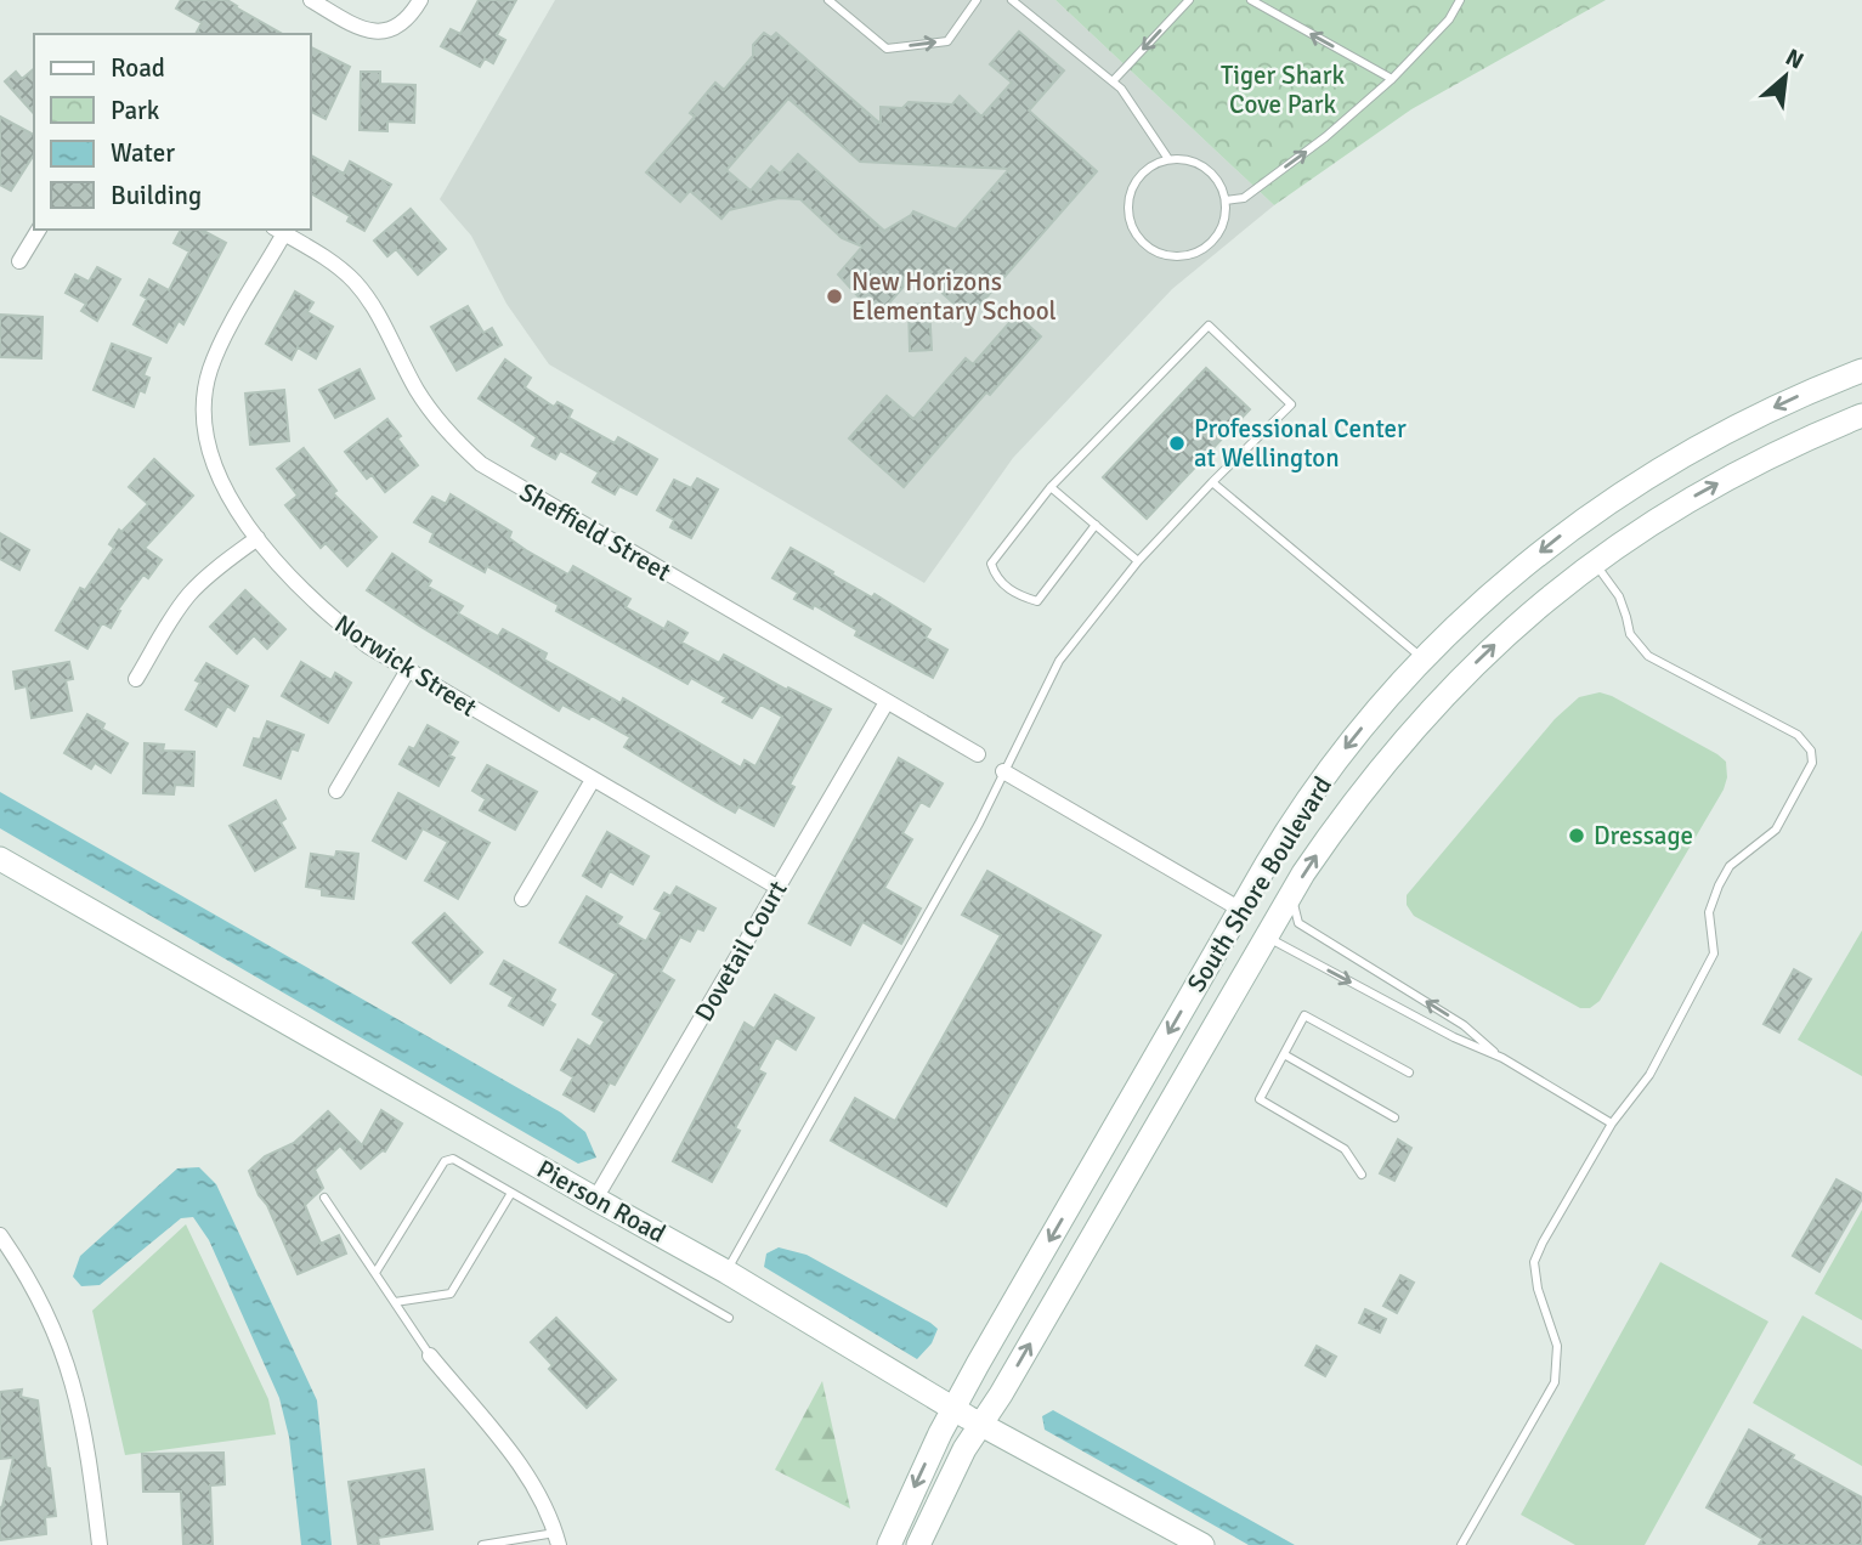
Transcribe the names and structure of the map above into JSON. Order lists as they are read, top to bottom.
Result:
{
  "streets": {
    "street": [
      "Sheffield Street",
      "Norwick Street",
      "South Shore Boulevard",
      "Dovetail Court",
      "Pierson Road"
    ]
  },
  "crossings": [
    ["Sheffield Street", "Norwick Street"],
    ["Sheffield Street", "Dovetail Court"],
    ["Norwick Street", "Dovetail Court"],
    ["South Shore Boulevard", "Pierson Road"],
    ["Dovetail Court", "Pierson Road"]
  ],
  "parks": ["Tiger Shark Cove Park"],
  "places": ["New Horizons Elementary School", "Professional Center at Wellington", "Dressage"],
  "legend": [
    "Road",
    "Park",
    "Water",
    "Building"
  ],
  "north": "top right"
}
